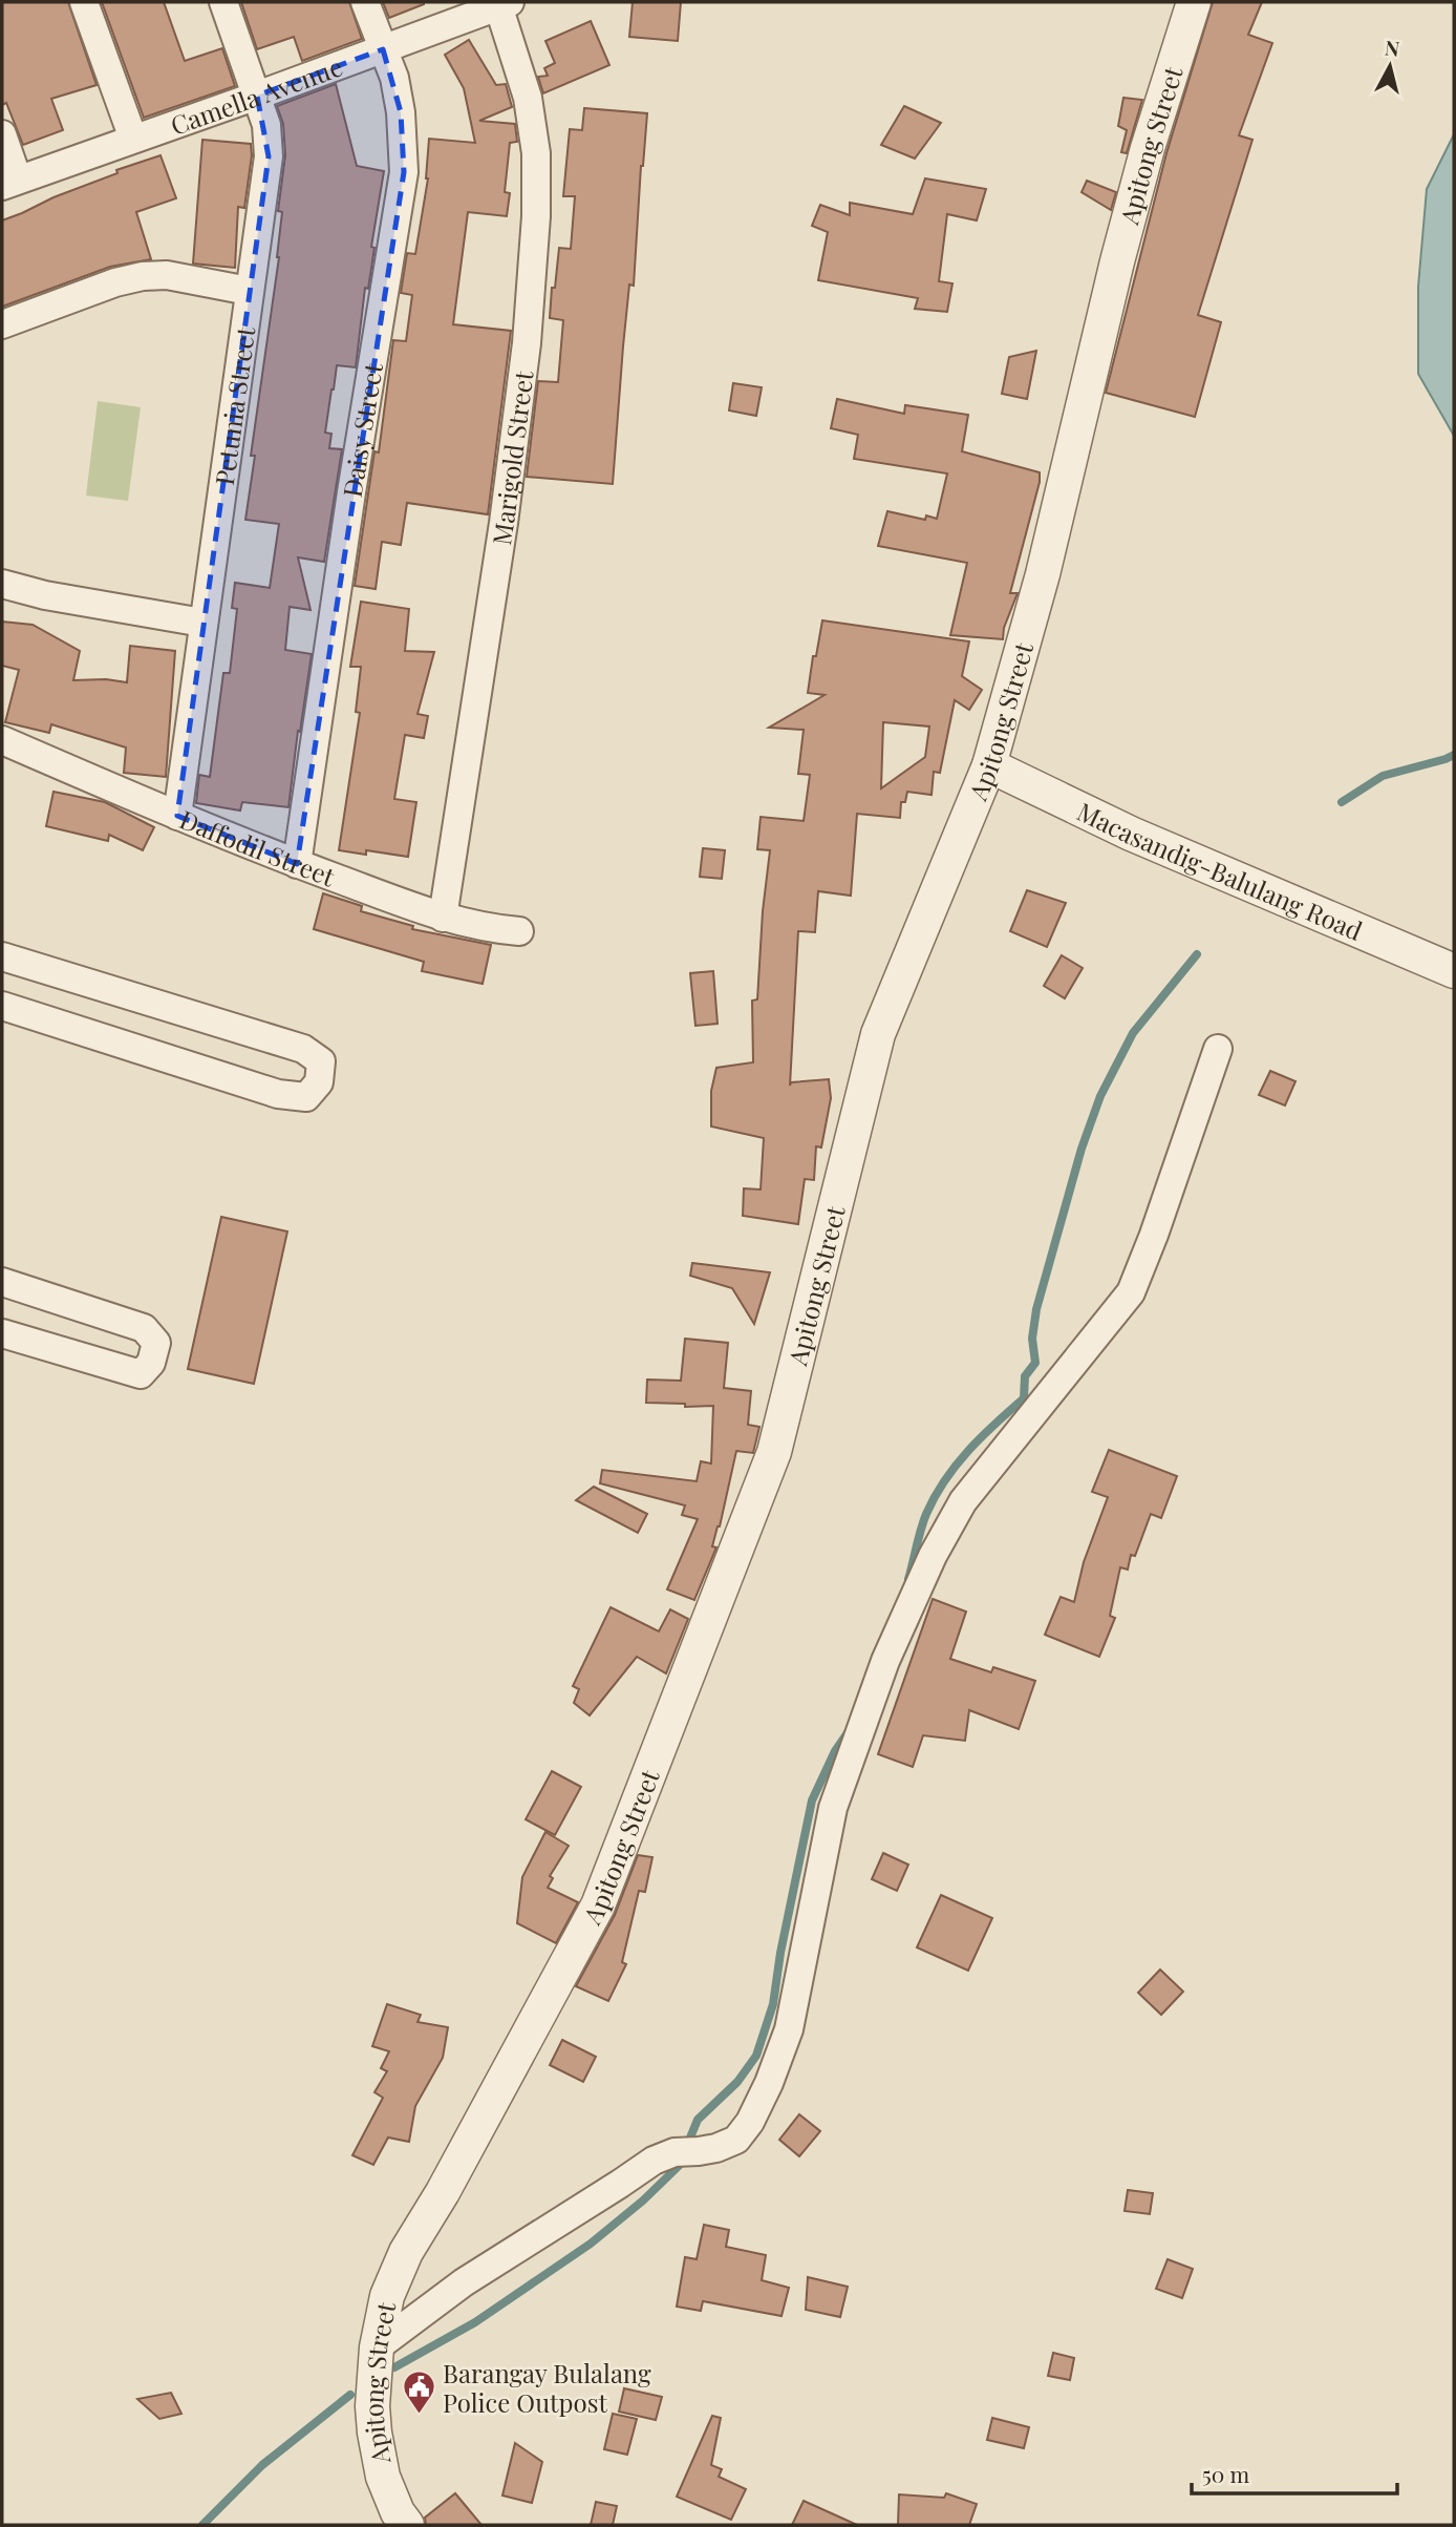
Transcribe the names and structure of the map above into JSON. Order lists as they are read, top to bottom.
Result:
{
  "streets": {
    "street": [
      "Camella Avenue",
      "Apitong Street",
      "Petunia Street",
      "Daisy Street",
      "Marigold Street",
      "Daffodil Street",
      "Macasandig-Balulang Road"
    ]
  },
  "crossings": [
    ["Camella Avenue", "Petunia Street"],
    ["Camella Avenue", "Daisy Street"],
    ["Camella Avenue", "Marigold Street"],
    ["Apitong Street", "Macasandig-Balulang Road"],
    ["Petunia Street", "Daffodil Street"],
    ["Daisy Street", "Daffodil Street"],
    ["Marigold Street", "Daffodil Street"]
  ],
  "places": {
    "public building": ["Barangay Bulalang Police Outpost"]
  },
  "scale_bar": "50 m",
  "north": "top"
}
